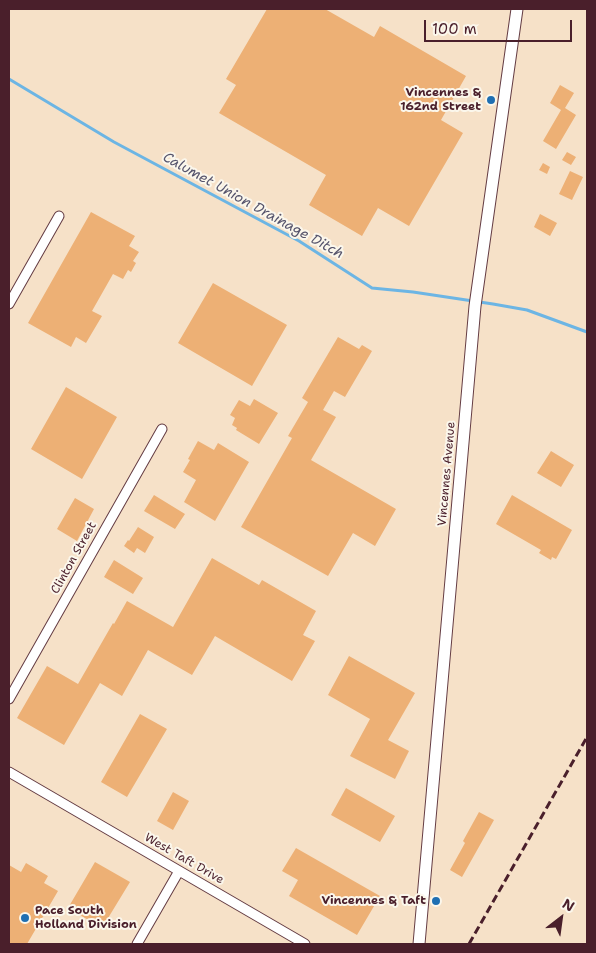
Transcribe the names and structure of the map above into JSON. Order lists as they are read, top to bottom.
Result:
{
  "streets": {
    "street": ["Vincennes Avenue", "Clinton Street", "West Taft Drive"]
  },
  "water": ["Calumet Union Drainage Ditch"],
  "places": ["Vincennes & 162nd Street", "Vincennes & Taft", "Pace South Holland Division"],
  "scale_bar": "100 m",
  "north": "top right"
}
